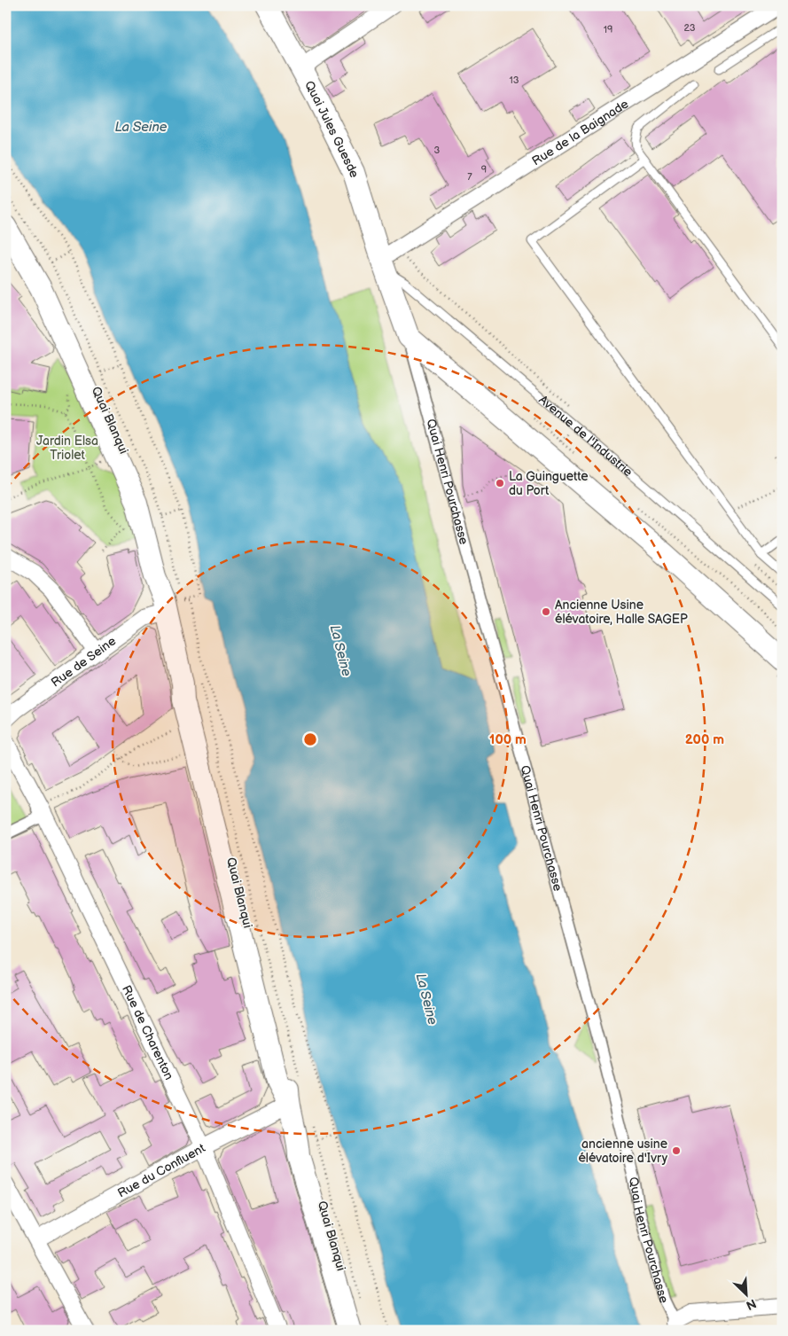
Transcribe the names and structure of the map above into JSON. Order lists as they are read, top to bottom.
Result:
{
  "streets": {
    "main road": ["Quai Jules Guesde", "Quai Blanqui", "Quai Henri Pourchasse"],
    "street": [
      "Rue de la Baignade",
      "Rue de Seine",
      "Rue de Charenton",
      "Rue du Confluent"
    ],
    "lane": ["Avenue de l'Industrie"]
  },
  "crossings": [
    ["Quai Jules Guesde", "Rue de la Baignade"],
    ["Quai Jules Guesde", "Avenue de l'Industrie"],
    ["Quai Jules Guesde", "Quai Henri Pourchasse"],
    ["Rue de la Baignade", "Avenue de l'Industrie"],
    ["Rue de la Baignade", "Quai Henri Pourchasse"],
    ["Quai Blanqui", "Rue de Seine"],
    ["Quai Blanqui", "Rue du Confluent"],
    ["Avenue de l'Industrie", "Quai Henri Pourchasse"],
    ["Rue de Charenton", "Rue du Confluent"]
  ],
  "water": ["La Seine"],
  "parks": ["Jardin Elsa Triolet"],
  "places": ["La Guinguette du Port", "Ancienne Usine élévatoire, Halle SAGEP", "ancienne usine élévatoire d'Ivry"],
  "house_numbers": [
    "23",
    "19",
    "13",
    "3",
    "9",
    "7"
  ],
  "north": "bottom right",
  "rings": ["100 m", "200 m"]
}
